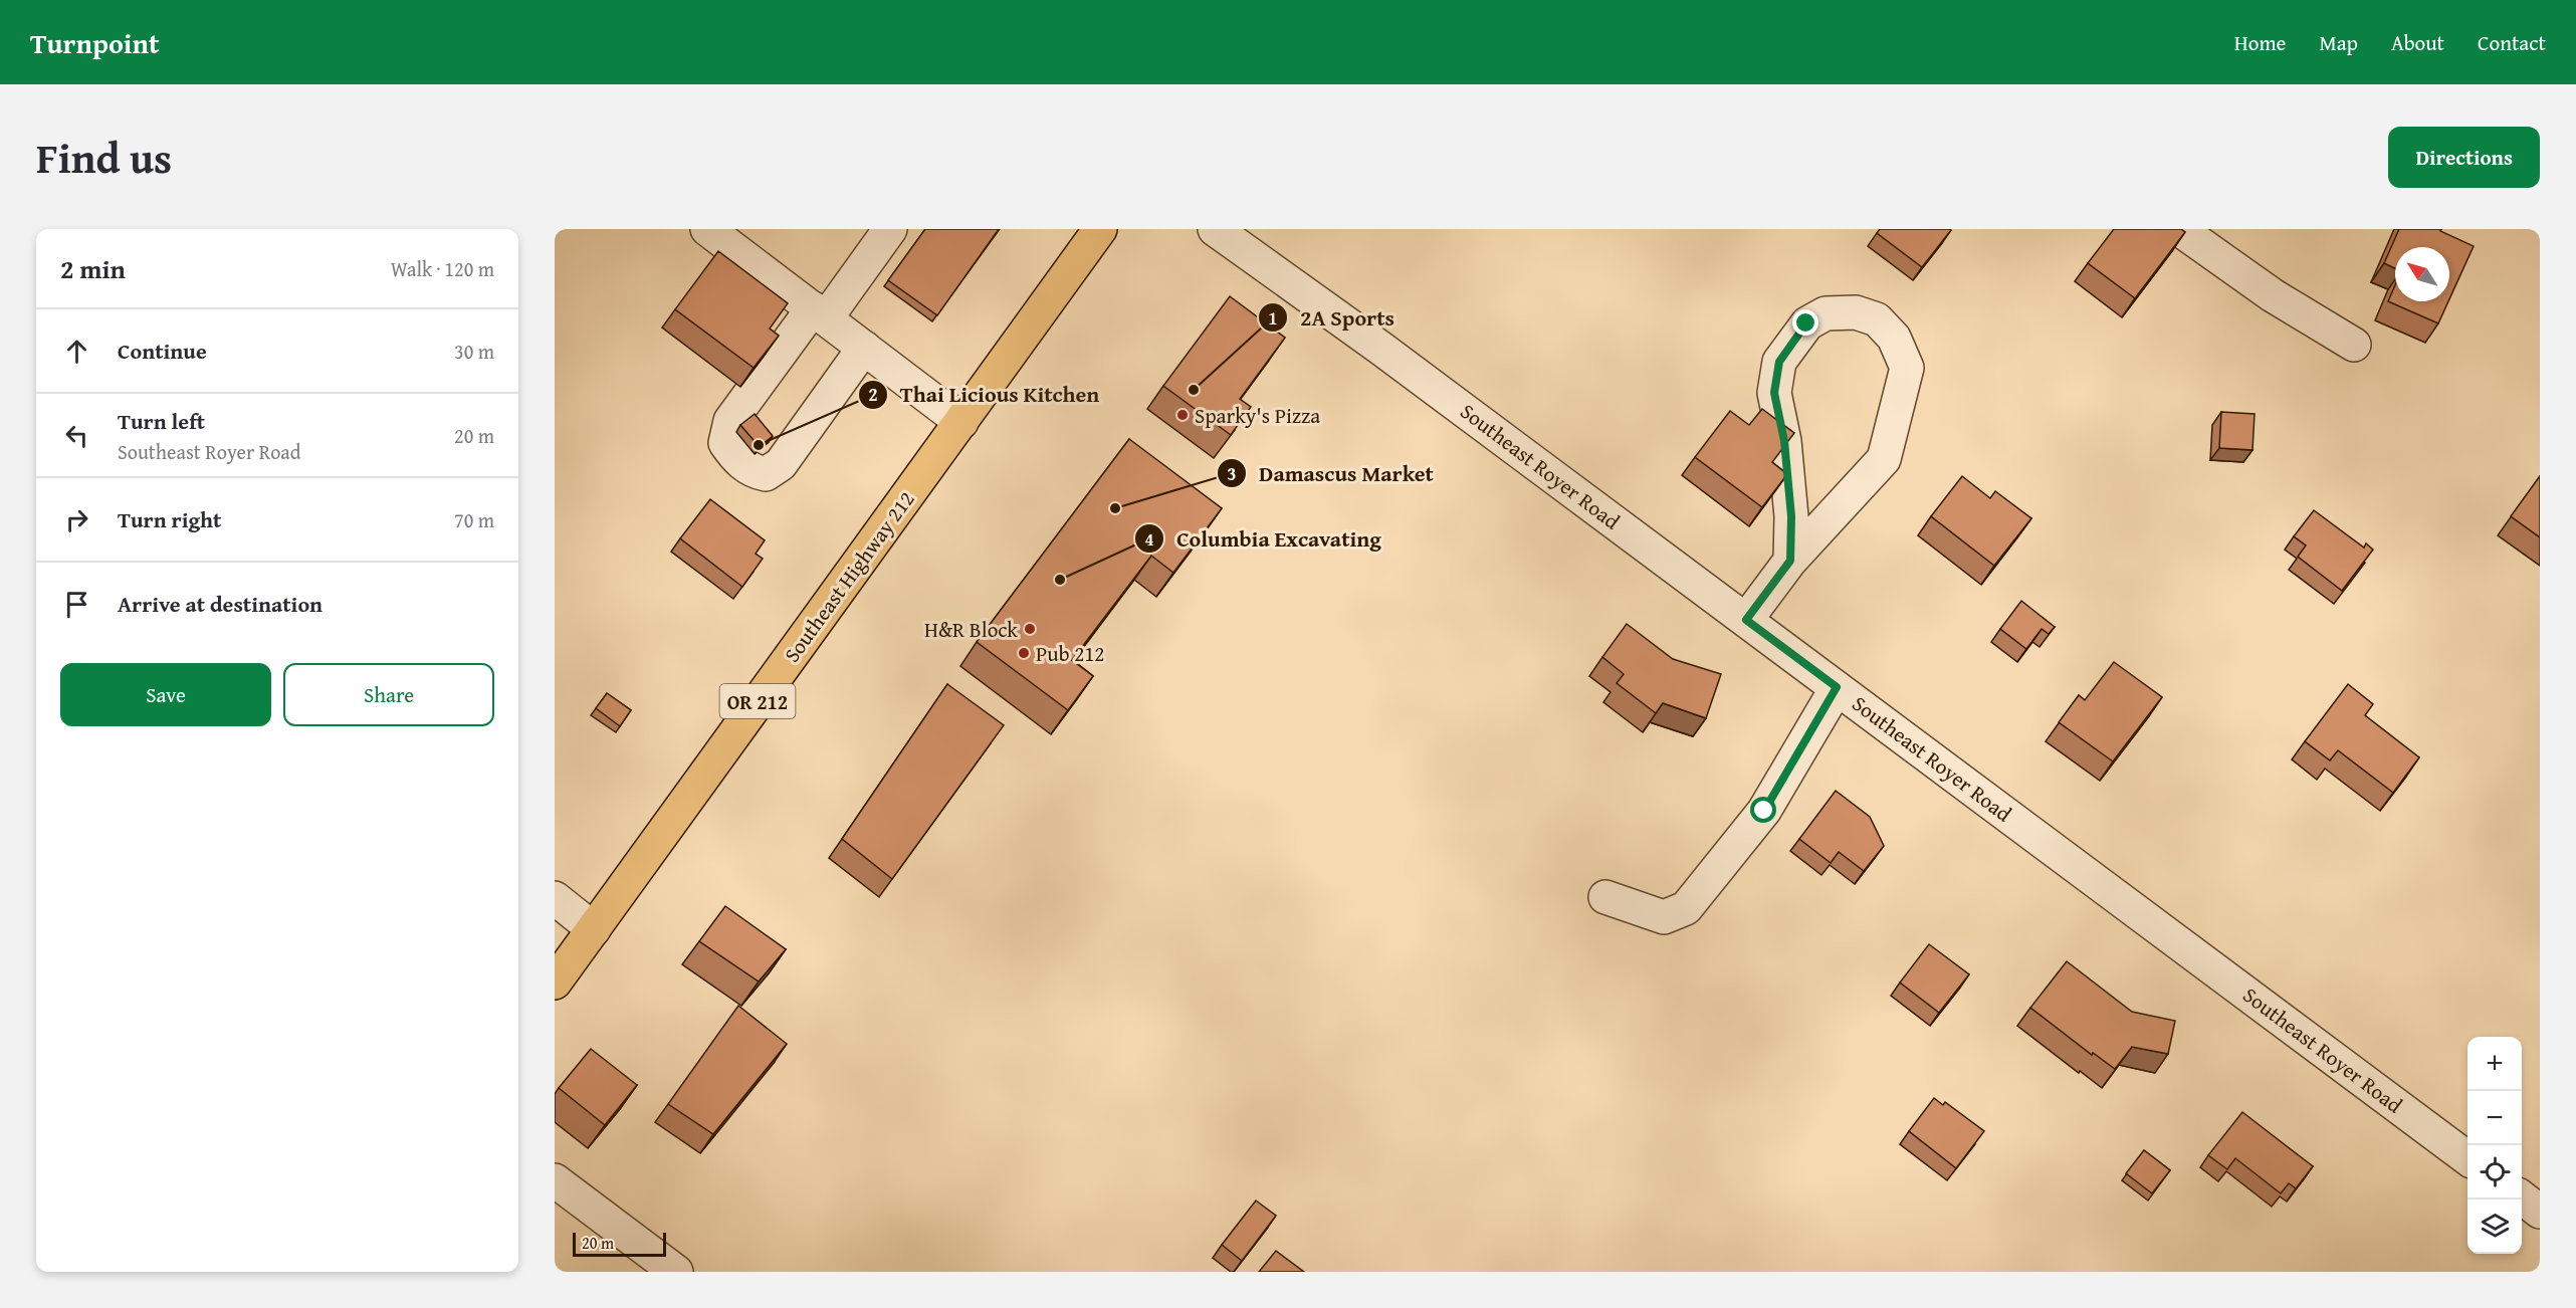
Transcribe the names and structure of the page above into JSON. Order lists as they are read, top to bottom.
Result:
{
  "streets": {
    "highway": ["Southeast Highway 212", "OR 212"],
    "street": ["Southeast Royer Road"]
  },
  "places": [
    "2A Sports",
    "Sparky's Pizza",
    "Thai Licious Kitchen",
    "Damascus Market",
    "Columbia Excavating",
    "H&R Block",
    "Pub 212"
  ],
  "scale_bar": "20 m",
  "north": "top left",
  "page": {
    "header": "Turnpoint",
    "nav": [
      "Home",
      "Map",
      "About",
      "Contact"
    ],
    "title": "Find us",
    "buttons": [
      "Directions",
      ["Save", "Share"]
    ],
    "heading": ["2 min", "Walk · 120 m"],
    "list": [
      ["Continue", "30 m"],
      ["Turn left", "Southeast Royer Road", "20 m"],
      ["Turn right", "70 m"],
      "Arrive at destination"
    ],
    "map_buttons": ["+", "−"],
    "scale": "20 m"
  }
}
